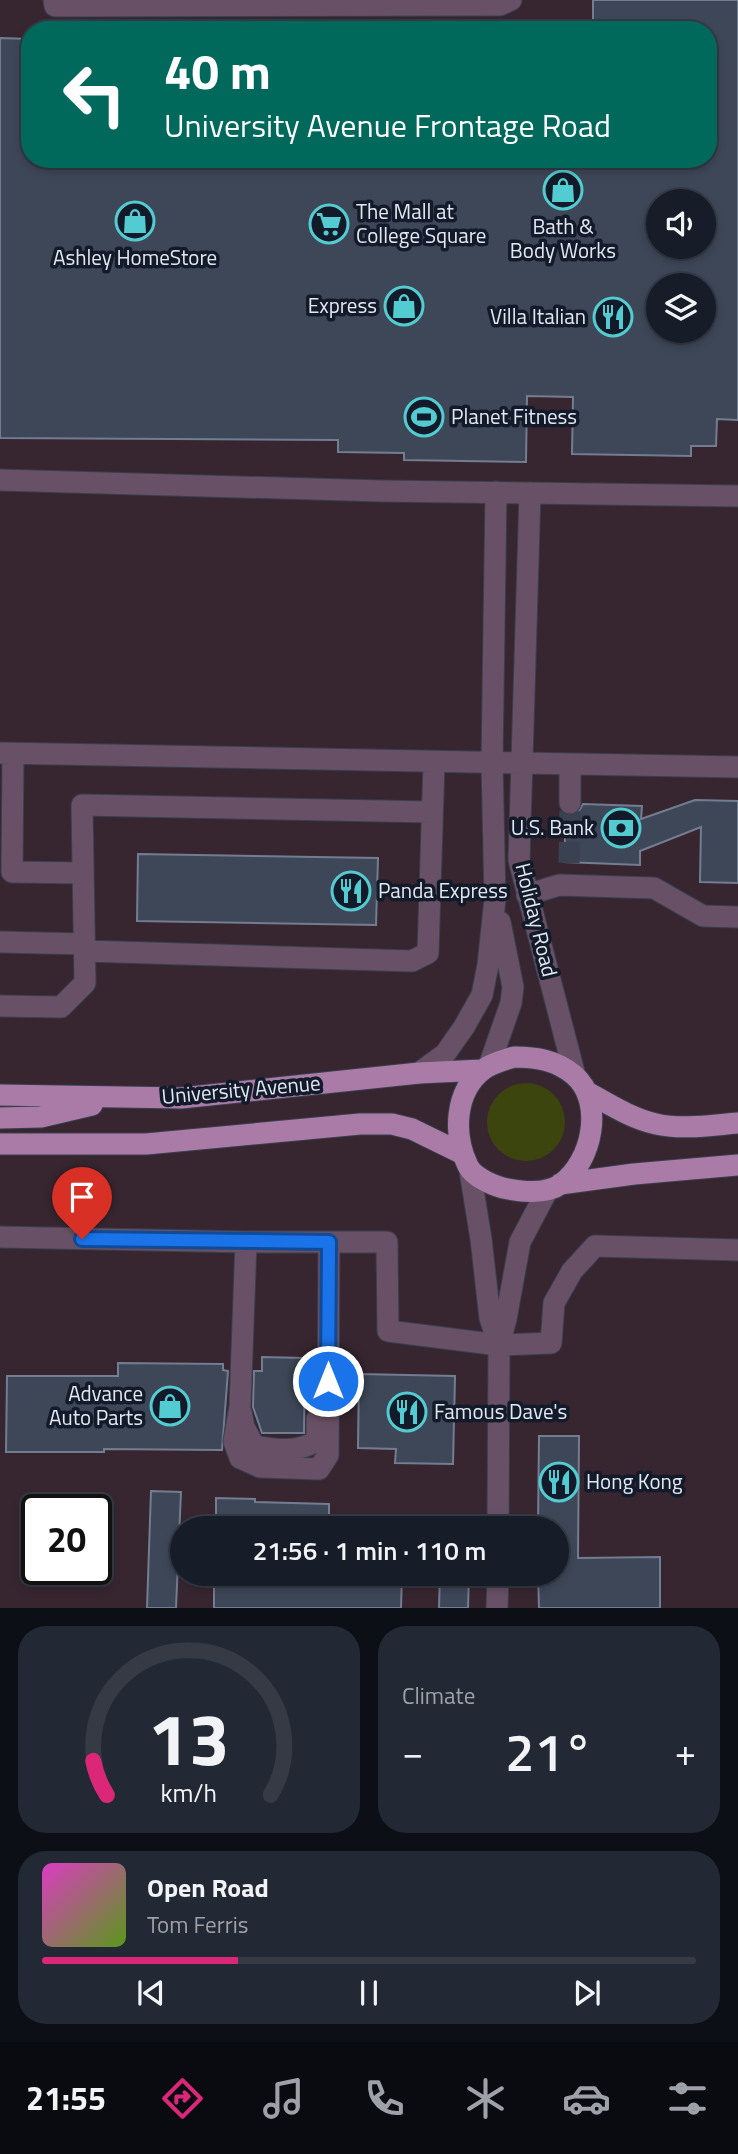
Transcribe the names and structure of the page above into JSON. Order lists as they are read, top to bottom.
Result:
{
  "streets": {
    "main road": ["University Avenue"],
    "street": ["Holiday Road"]
  },
  "crossings": [
    ["Holiday Road", "University Avenue"]
  ],
  "places": {
    "shop": [
      "Bath & Body Works",
      "Ashley HomeStore",
      "Express",
      "Advance Auto Parts"
    ],
    "supermarket": ["The Mall at College Square"],
    "restaurant": [
      "Villa Italian",
      "Panda Express",
      "Famous Dave's",
      "Hong Kong"
    ],
    "sports": ["Planet Fitness"],
    "bank": ["U.S. Bank"]
  },
  "page": {
    "turn": ["40 m", "University Avenue Frontage Road"],
    "limit": "20",
    "trip": "21:56 · 1 min · 110 m",
    "tile": "Climate",
    "heat": ["−", "21°", "+"],
    "song": ["Open Road", "Tom Ferris"],
    "tabs": "21:55",
    "gauge": ["13", "km/h"]
  }
}
